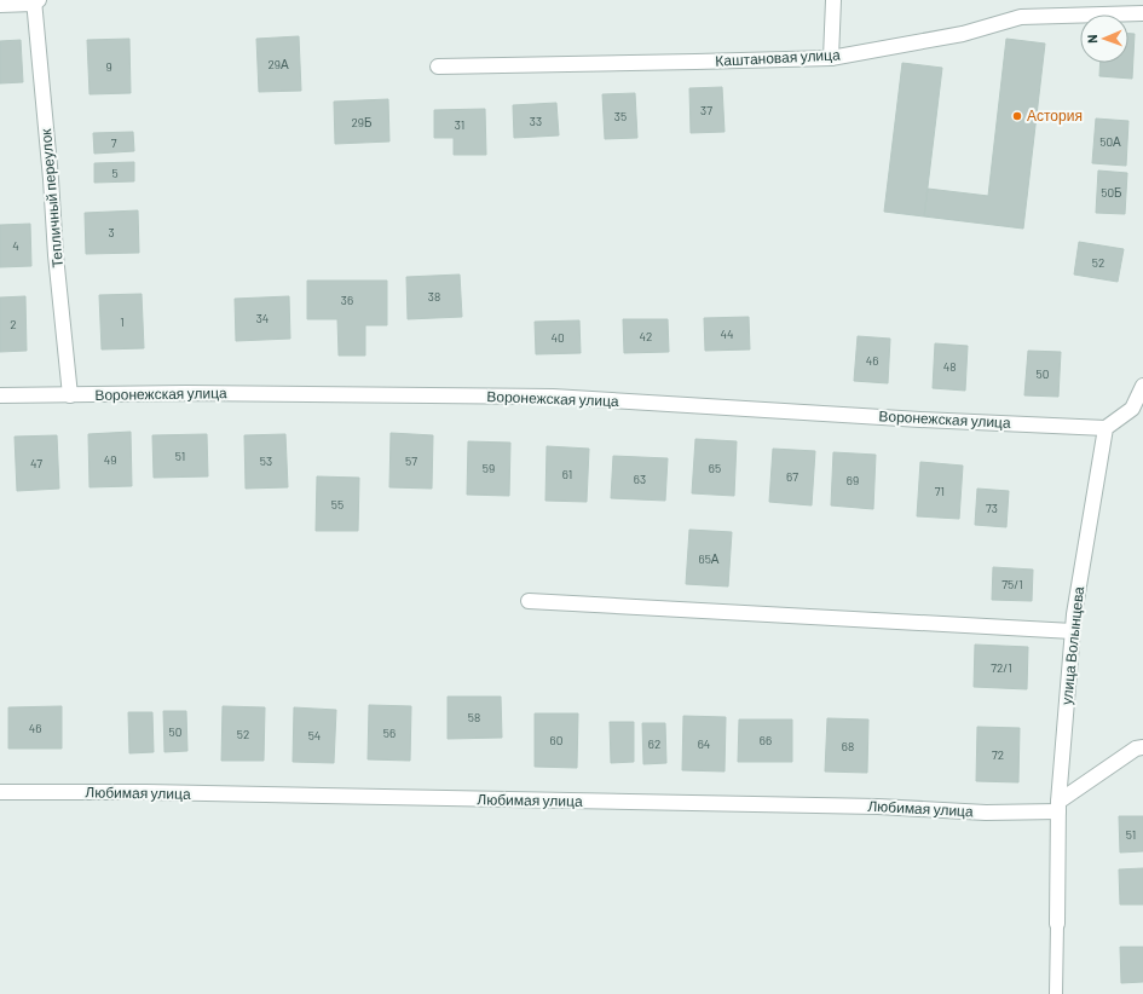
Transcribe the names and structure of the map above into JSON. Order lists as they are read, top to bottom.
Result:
{
  "streets": {
    "street": [
      "Каштановая улица",
      "Тепличный переулок",
      "Воронежская улица",
      "улица Волынцева",
      "Любимая улица"
    ]
  },
  "crossings": [
    ["Тепличный переулок", "Воронежская улица"],
    ["Воронежская улица", "улица Волынцева"],
    ["улица Волынцева", "Любимая улица"]
  ],
  "places": ["Астория"],
  "house_numbers": [
    "29А",
    "9",
    "37",
    "35",
    "33",
    "29Б",
    "31",
    "50А",
    "7",
    "5",
    "50Б",
    "3",
    "4",
    "52",
    "38",
    "36",
    "34",
    "1",
    "2",
    "44",
    "42",
    "40",
    "46",
    "48",
    "50",
    "51",
    "49",
    "53",
    "57",
    "47",
    "59",
    "65",
    "61",
    "67",
    "63",
    "69",
    "71",
    "55",
    "73",
    "65А",
    "75/1",
    "72/1",
    "58",
    "46",
    "50",
    "56",
    "52",
    "54",
    "60",
    "66",
    "62",
    "64",
    "68",
    "72",
    "51"
  ],
  "north": "left"
}
